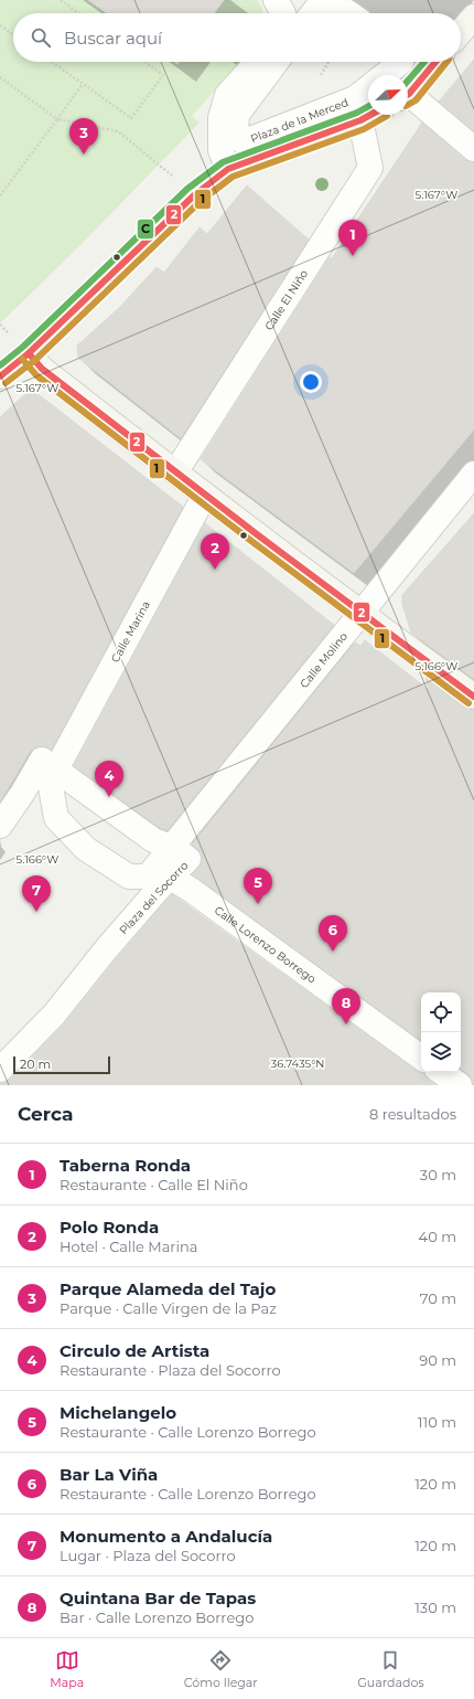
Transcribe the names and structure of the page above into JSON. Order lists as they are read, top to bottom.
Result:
{
  "streets": {
    "street": [
      "Plaza de la Merced",
      "Calle El Niño",
      "Calle Marina",
      "Calle Molino",
      "Plaza del Socorro",
      "Calle Lorenzo Borrego"
    ]
  },
  "crossings": [
    ["Calle Marina", "Calle Molino"],
    ["Calle Marina", "Plaza del Socorro"],
    ["Calle Molino", "Plaza del Socorro"],
    ["Plaza del Socorro", "Calle Lorenzo Borrego"]
  ],
  "lines": ["transit line 2", "transit line 1", "transit line C"],
  "scale_bar": "20 m",
  "north": "top right",
  "page": {
    "search": "Buscar aquí",
    "pins": [
      "3",
      "1",
      "2",
      "4",
      "5",
      "7",
      "6",
      "8"
    ],
    "scale": "20 m",
    "heading": ["Cerca", "8 resultados"],
    "list": [
      {
        "mark": "1",
        "name": "Taberna Ronda",
        "note": "Restaurante · Calle El Niño",
        "value": "30 m"
      },
      {
        "mark": "2",
        "name": "Polo Ronda",
        "note": "Hotel · Calle Marina",
        "value": "40 m"
      },
      {
        "mark": "3",
        "name": "Parque Alameda del Tajo",
        "note": "Parque · Calle Virgen de la Paz",
        "value": "70 m"
      },
      {
        "mark": "4",
        "name": "Circulo de Artista",
        "note": "Restaurante · Plaza del Socorro",
        "value": "90 m"
      },
      {
        "mark": "5",
        "name": "Michelangelo",
        "note": "Restaurante · Calle Lorenzo Borrego",
        "value": "110 m"
      },
      {
        "mark": "6",
        "name": "Bar La Viña",
        "note": "Restaurante · Calle Lorenzo Borrego",
        "value": "120 m"
      },
      {
        "mark": "7",
        "name": "Monumento a Andalucía",
        "note": "Lugar · Plaza del Socorro",
        "value": "120 m"
      },
      {
        "mark": "8",
        "name": "Quintana Bar de Tapas",
        "note": "Bar · Calle Lorenzo Borrego",
        "value": "130 m"
      }
    ],
    "nav": ["Mapa", "Cómo llegar", "Guardados"]
  },
  "coordinates": ["5.167°W", "5.166°W", "36.7435°N"]
}
